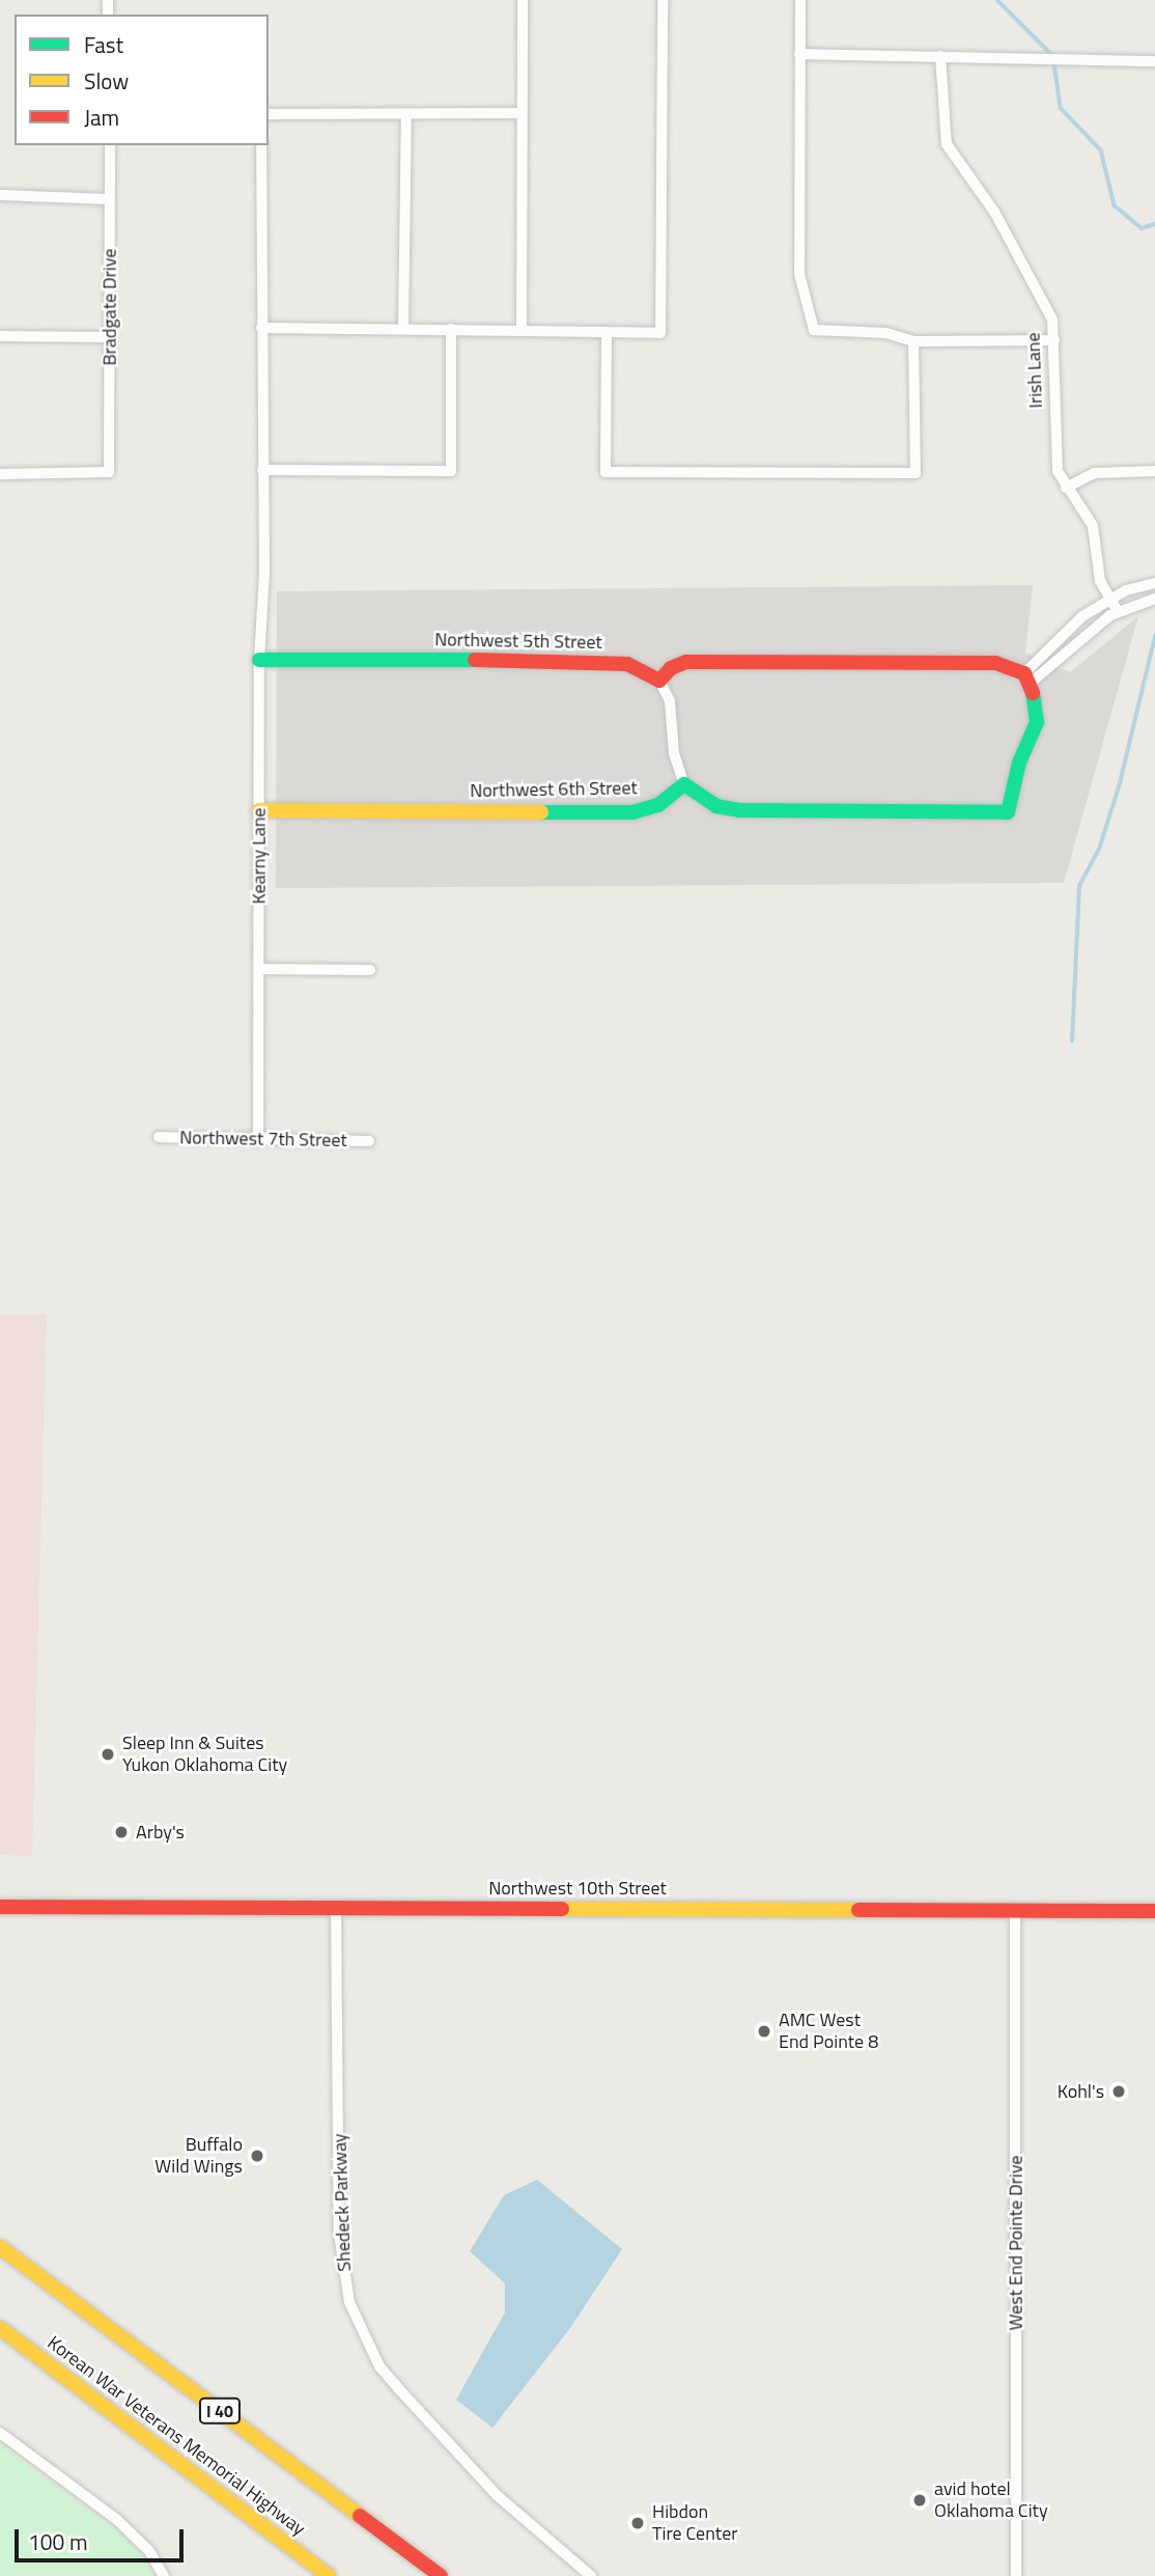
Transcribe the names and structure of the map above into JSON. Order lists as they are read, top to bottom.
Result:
{
  "streets": {
    "main road": [
      "Northwest 5th Street",
      "Northwest 6th Street",
      "Northwest 10th Street",
      "I 40",
      "Korean War Veterans Memorial Highway"
    ],
    "street": [
      "Bradgate Drive",
      "Irish Lane",
      "Kearny Lane",
      "Northwest 7th Street",
      "Shedeck Parkway",
      "West End Pointe Drive"
    ]
  },
  "crossings": [
    ["Northwest 5th Street", "Kearny Lane"],
    ["Northwest 6th Street", "Kearny Lane"],
    ["Kearny Lane", "Northwest 7th Street"],
    ["Northwest 10th Street", "Shedeck Parkway"],
    ["Northwest 10th Street", "West End Pointe Drive"]
  ],
  "places": [
    "Sleep Inn & Suites Yukon Oklahoma City",
    "Arby's",
    "AMC West End Pointe 8",
    "Kohl's",
    "Buffalo Wild Wings",
    "avid hotel Oklahoma City",
    "Hibdon Tire Center"
  ],
  "legend": ["Fast", "Slow", "Jam"],
  "scale_bar": "100 m"
}
